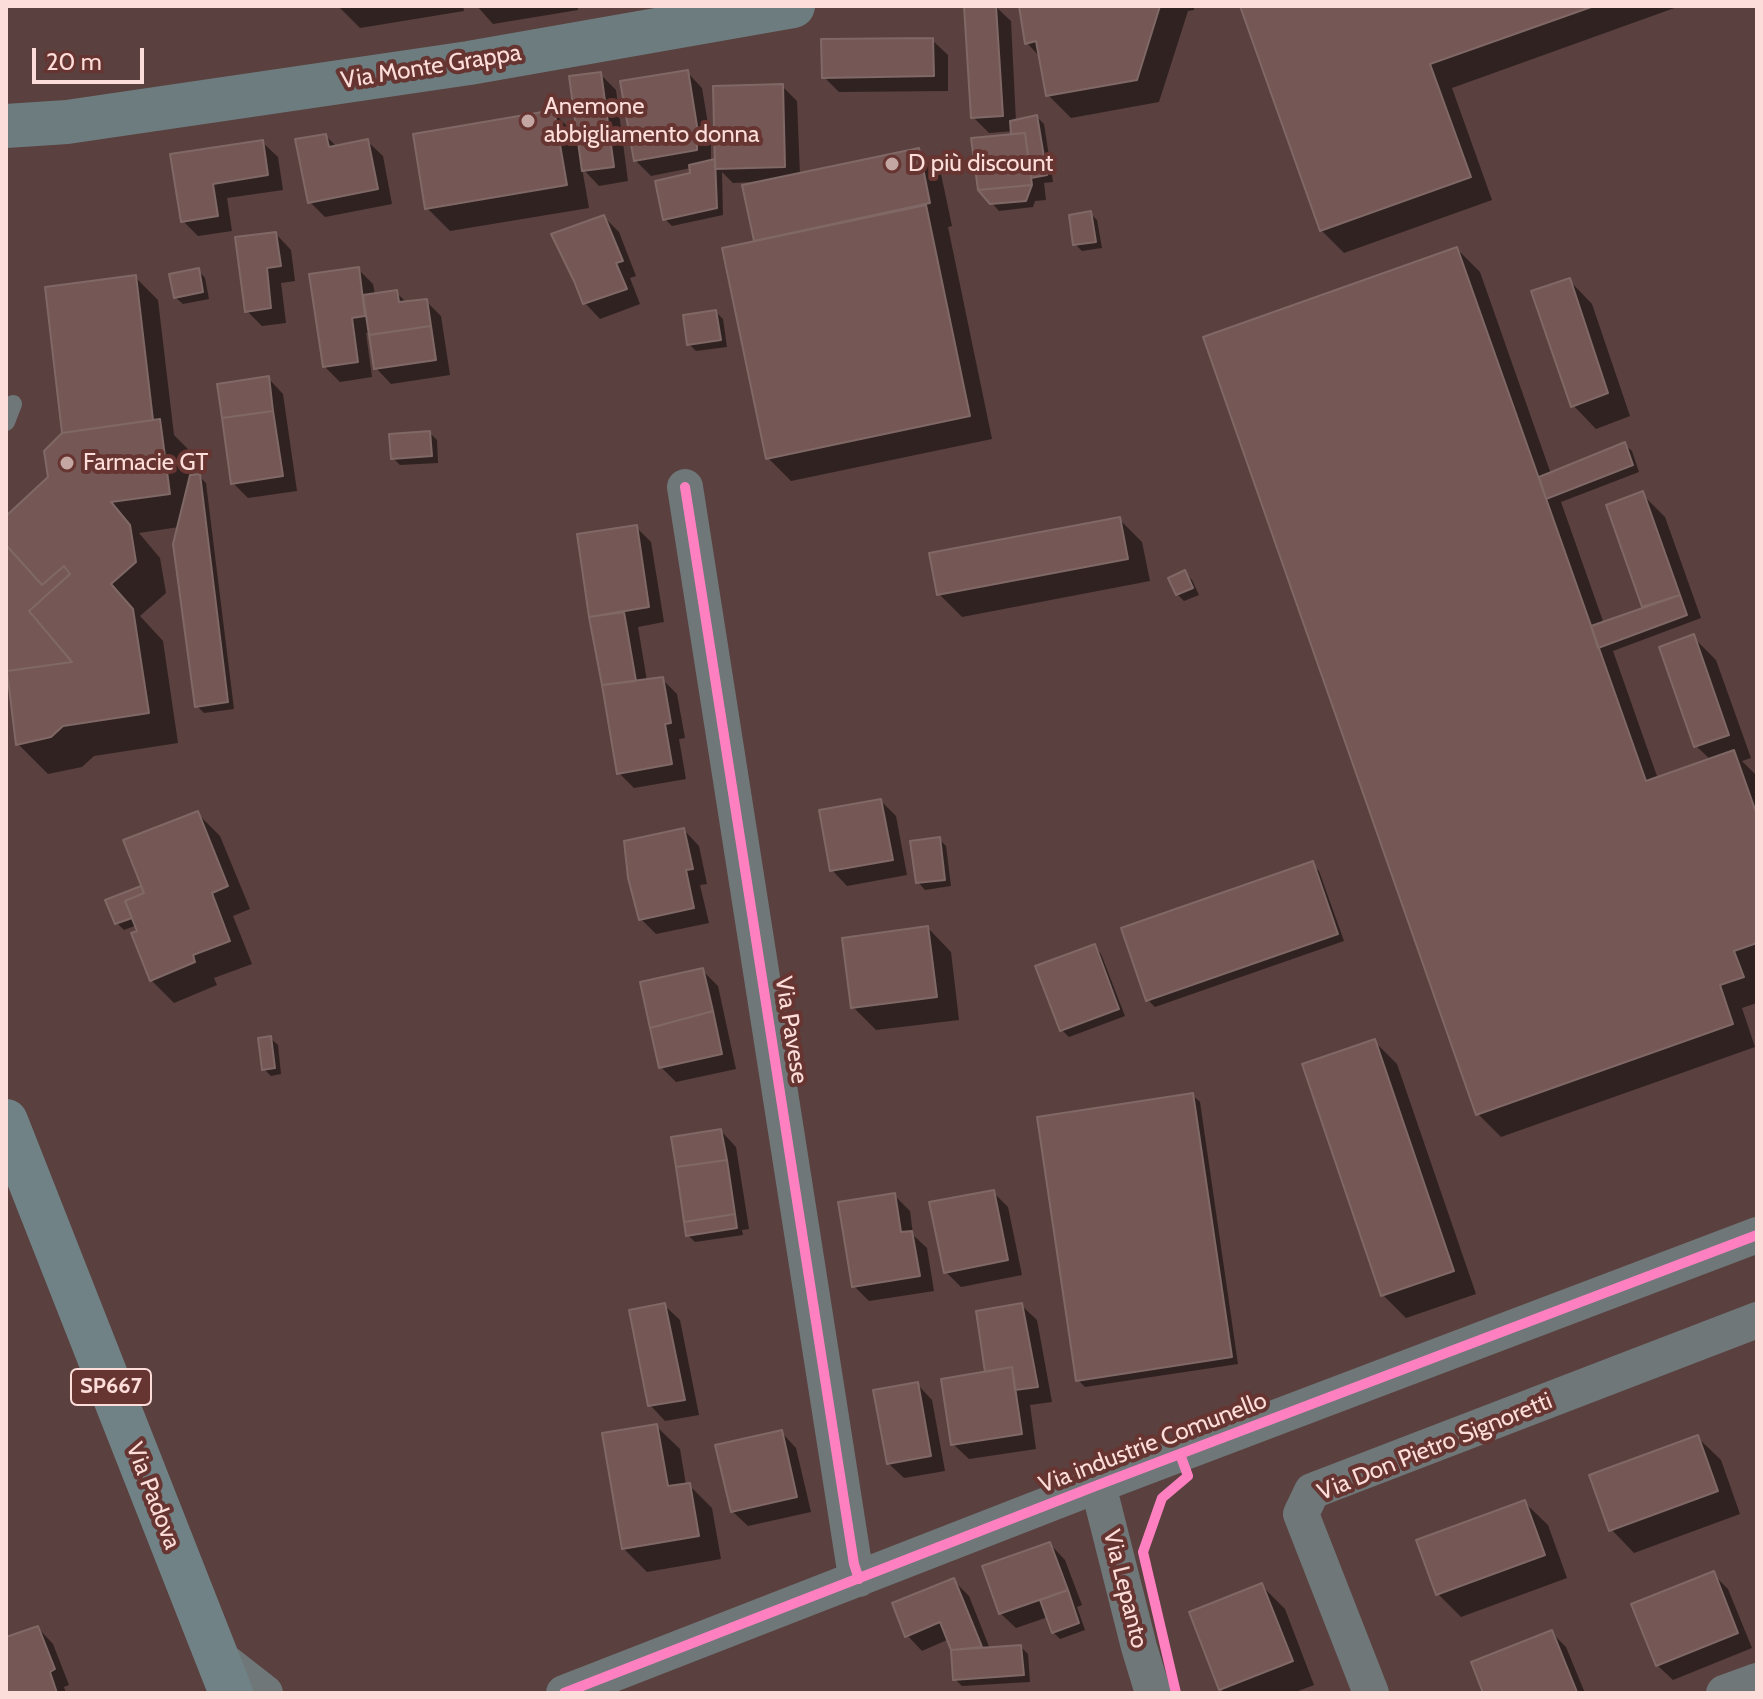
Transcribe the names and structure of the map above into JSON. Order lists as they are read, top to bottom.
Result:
{
  "streets": {
    "main road": ["Via Monte Grappa", "SP667", "Via Padova"],
    "street": [
      "Via Pavese",
      "Via industrie Comunello",
      "Via Don Pietro Signoretti",
      "Via Lepanto"
    ]
  },
  "crossings": [
    ["Via Pavese", "Via industrie Comunello"],
    ["Via industrie Comunello", "Via Lepanto"]
  ],
  "places": ["Anemone abbigliamento donna", "D più discount", "Farmacie GT"],
  "scale_bar": "20 m"
}
